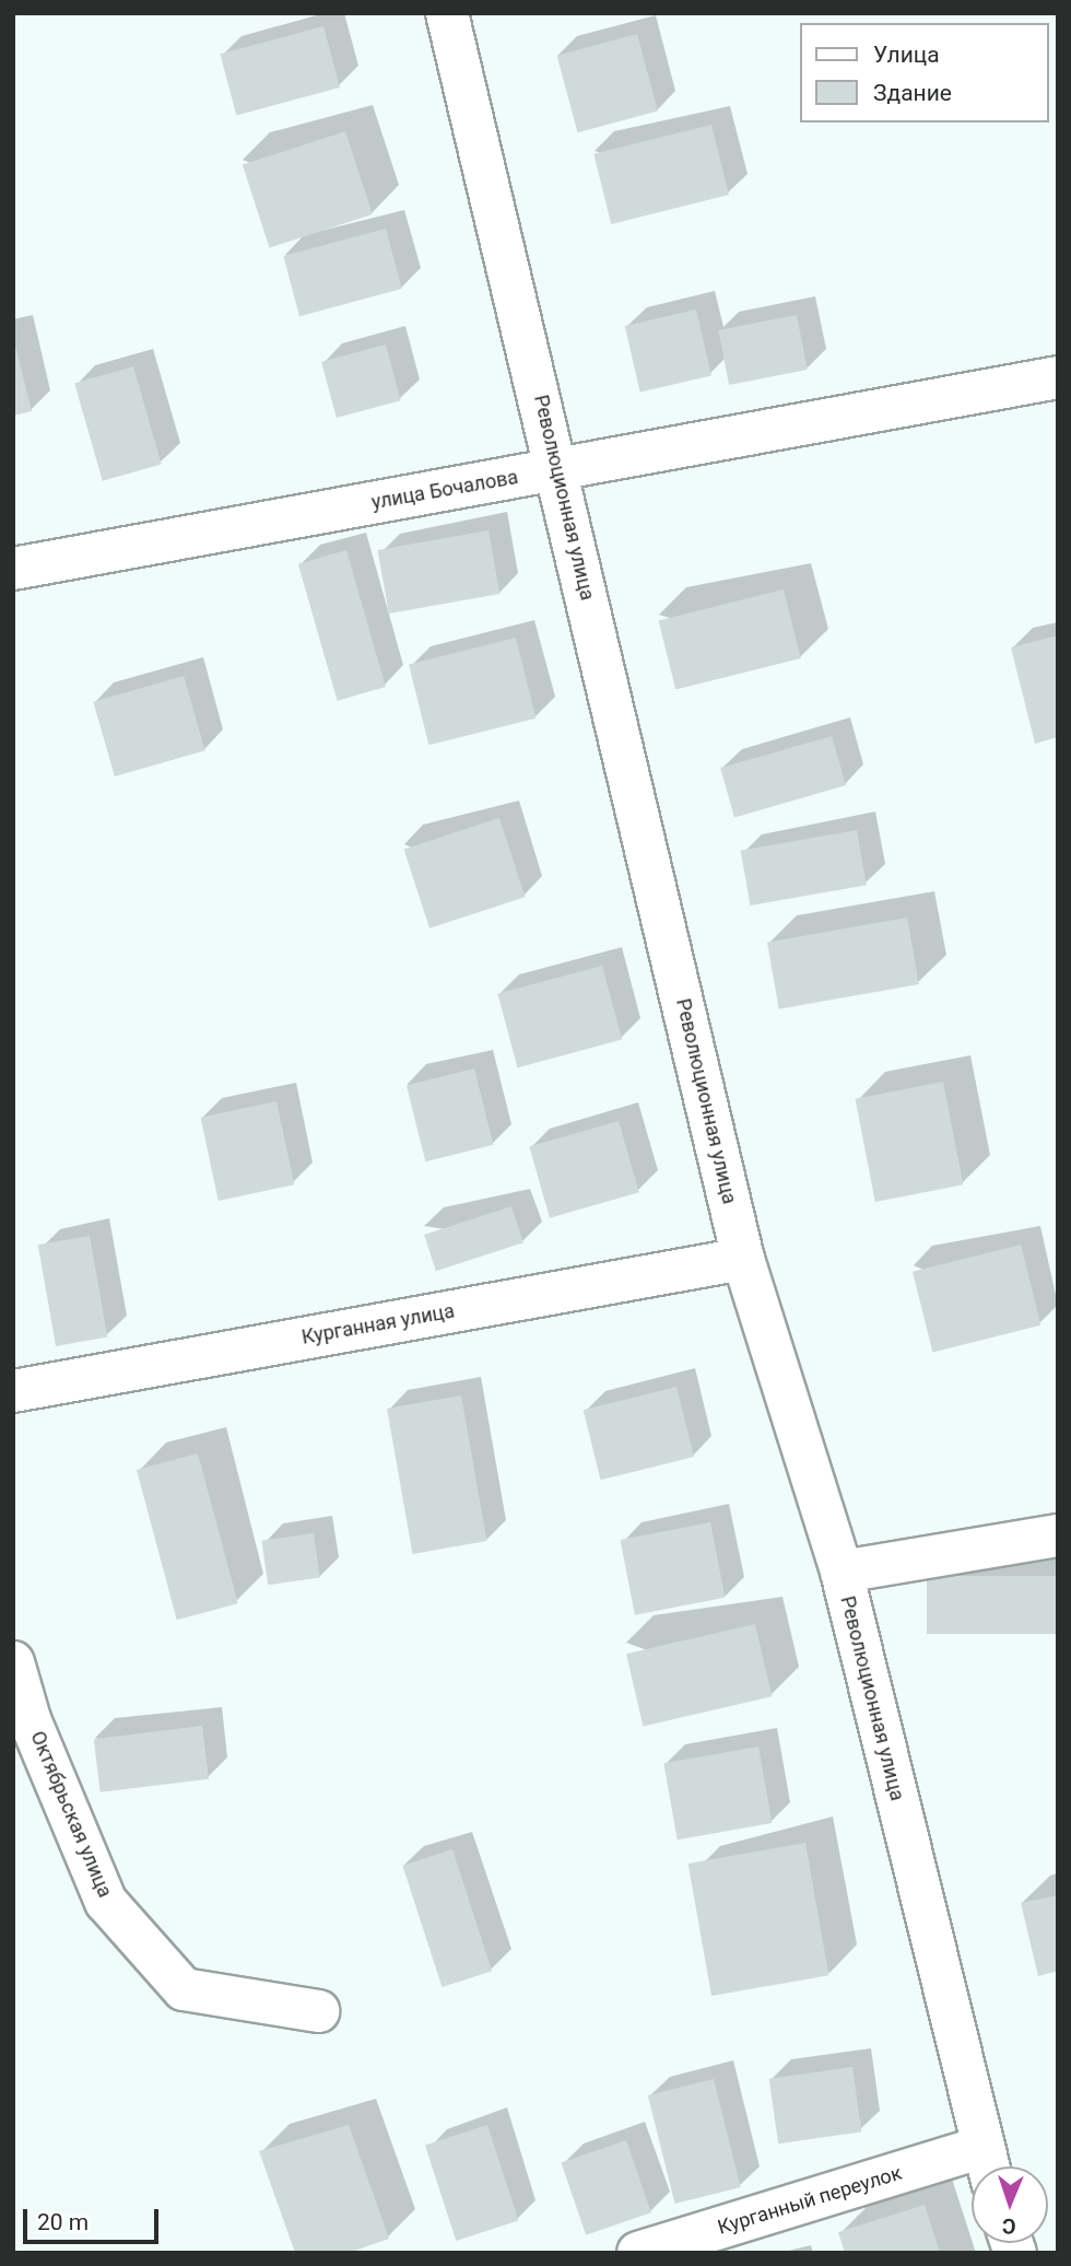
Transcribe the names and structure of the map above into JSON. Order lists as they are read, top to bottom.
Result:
{
  "streets": {
    "street": [
      "улица Бочалова",
      "Революционная улица",
      "Курганная улица",
      "Октябрьская улица",
      "Курганный переулок"
    ]
  },
  "crossings": [
    ["улица Бочалова", "Революционная улица"],
    ["Революционная улица", "Курганная улица"],
    ["Революционная улица", "Курганный переулок"]
  ],
  "legend": ["Улица", "Здание"],
  "scale_bar": "20 m",
  "north": "bottom"
}
